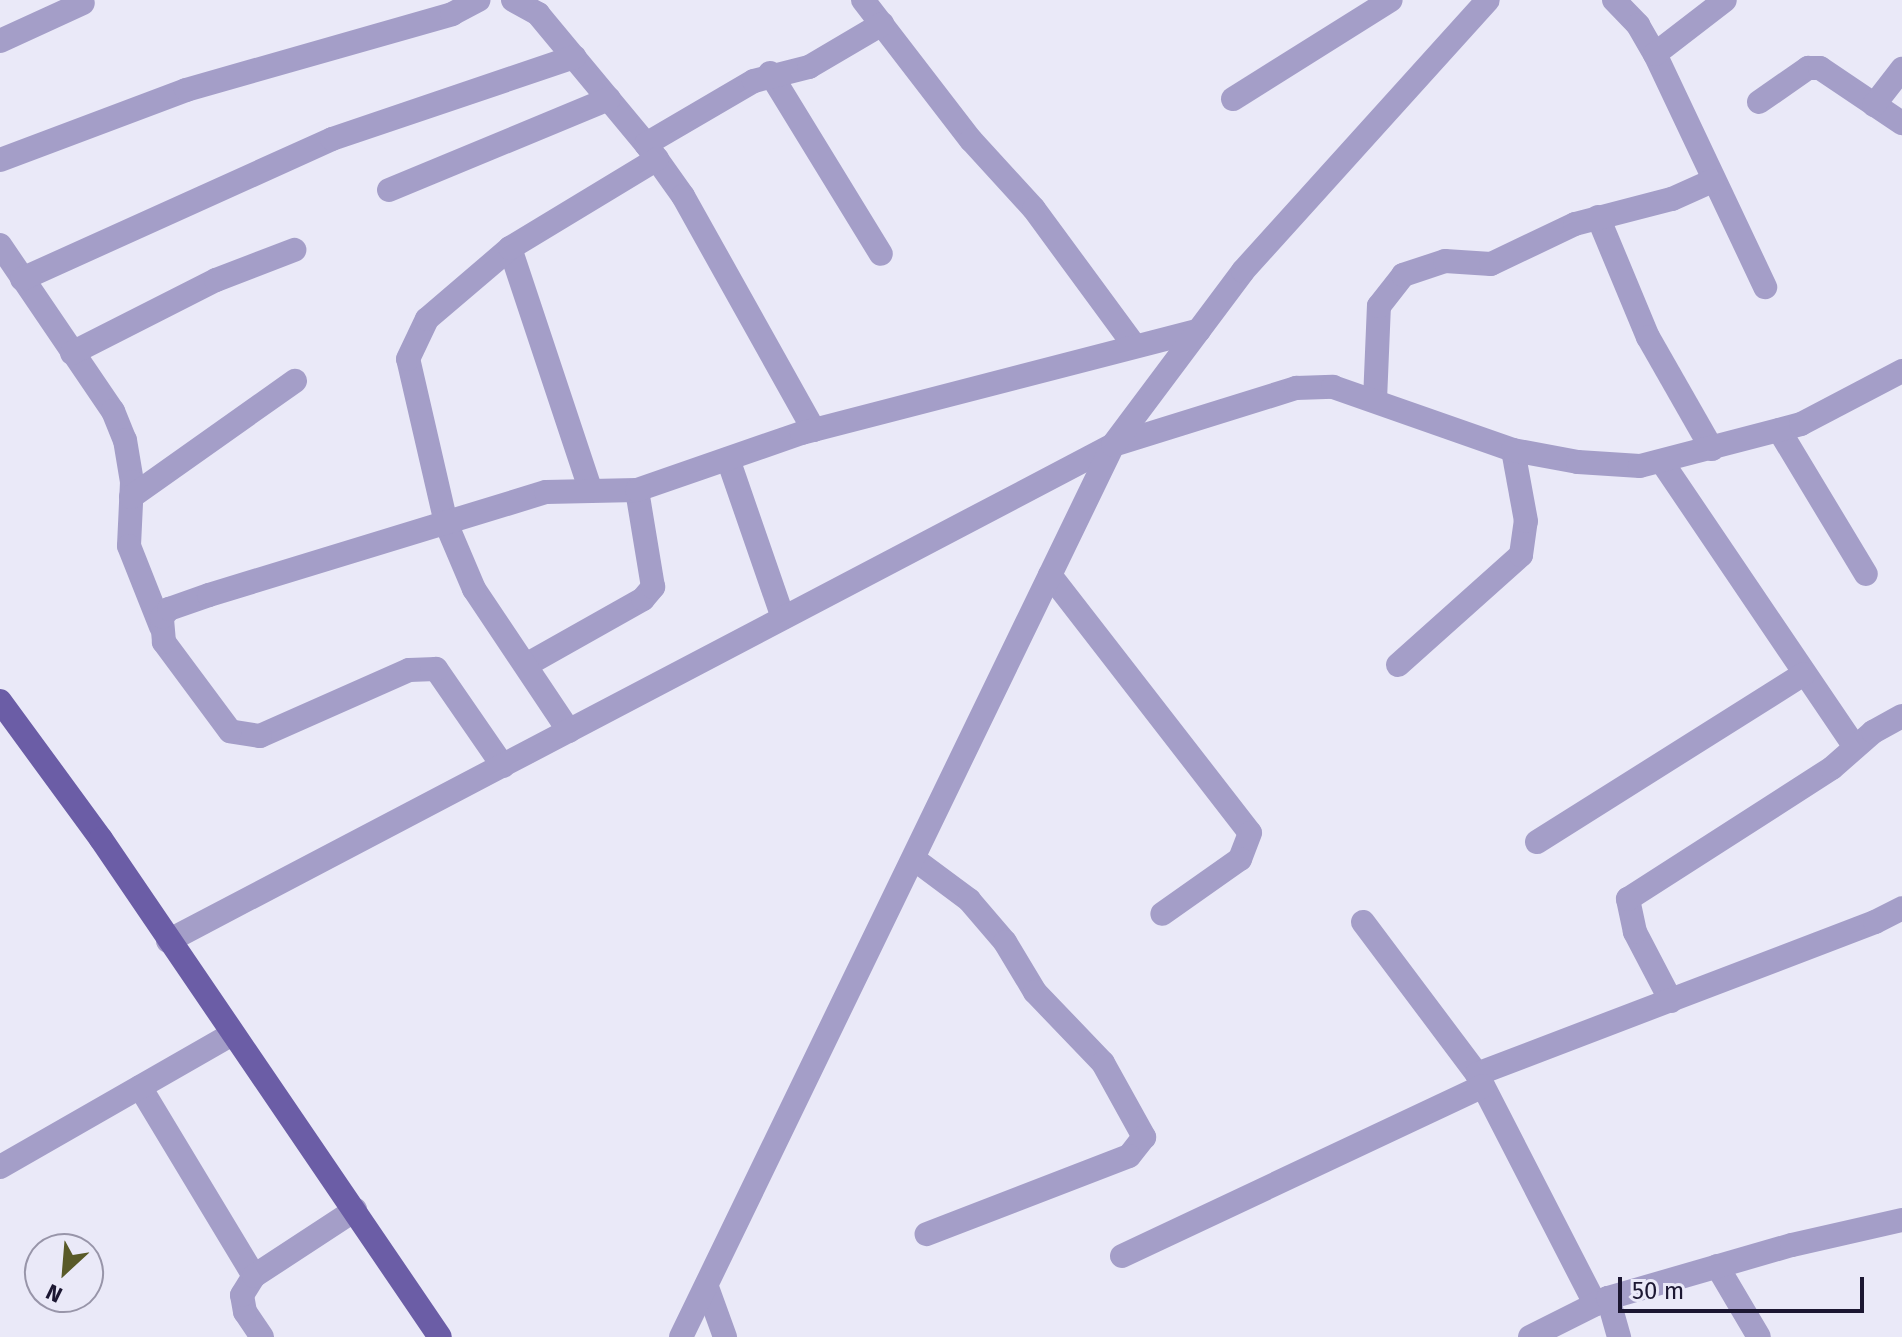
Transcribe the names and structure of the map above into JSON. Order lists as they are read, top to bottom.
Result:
{
  "scale_bar": "50 m",
  "north": "bottom left"
}
